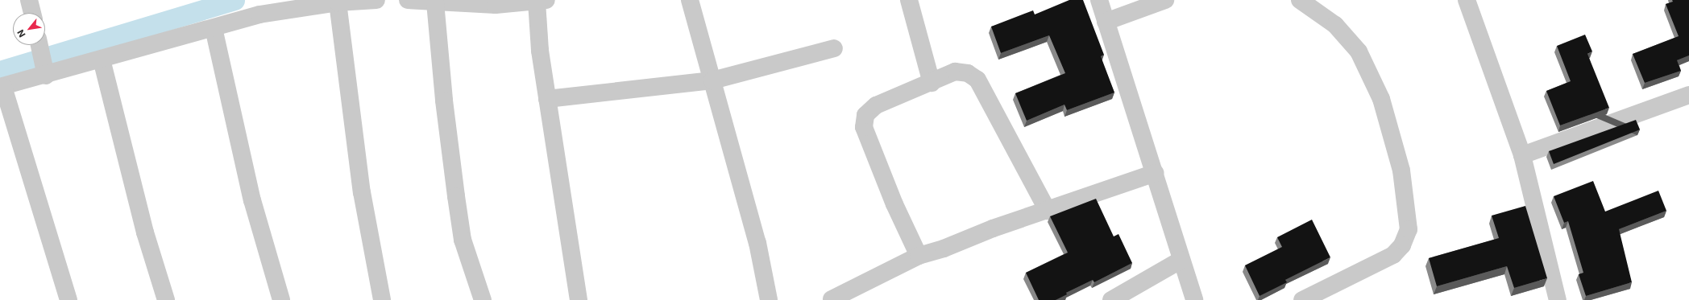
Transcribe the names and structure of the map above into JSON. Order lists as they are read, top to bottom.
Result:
{
  "north": "bottom left"
}
